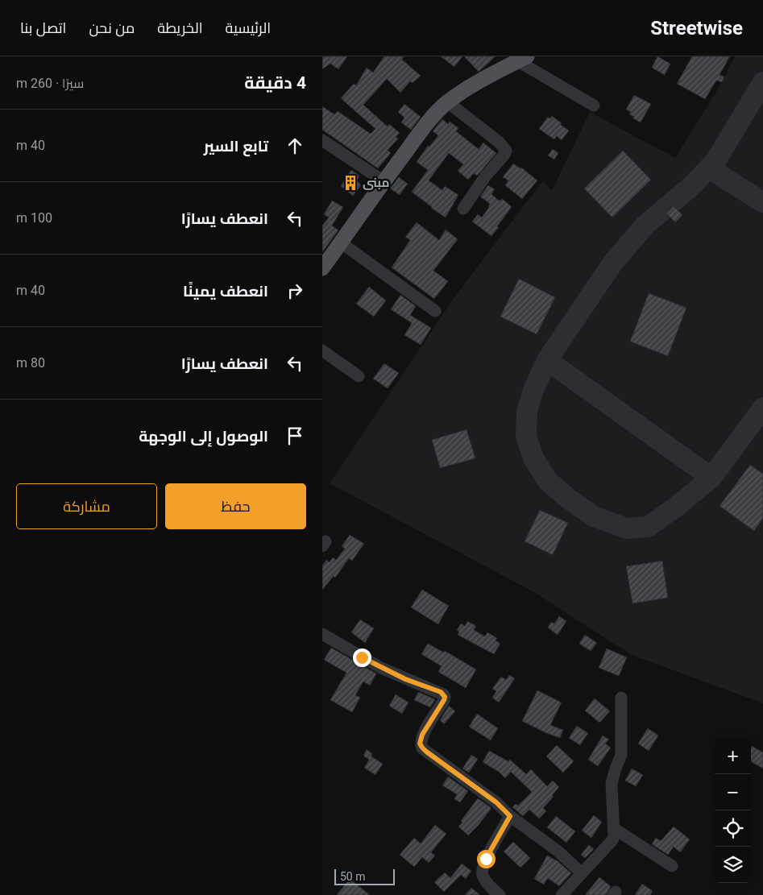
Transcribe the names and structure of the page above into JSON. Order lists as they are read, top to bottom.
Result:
{
  "places": {
    "building": ["مبنى"]
  },
  "scale_bar": "50 m",
  "page": {
    "header": "Streetwise",
    "nav": [
      "الرئيسية",
      "الخريطة",
      "من نحن",
      "اتصل بنا"
    ],
    "heading": ["4 دقيقة", "سيرًا · 260 m"],
    "list": [
      ["تابع السير", "40 m"],
      ["انعطف يسارًا", "100 m"],
      ["انعطف يمينًا", "40 m"],
      ["انعطف يسارًا", "80 m"],
      "الوصول إلى الوجهة"
    ],
    "buttons": ["حفظ", "مشاركة"],
    "map_buttons": ["+", "−"],
    "scale": "50 m"
  }
}
